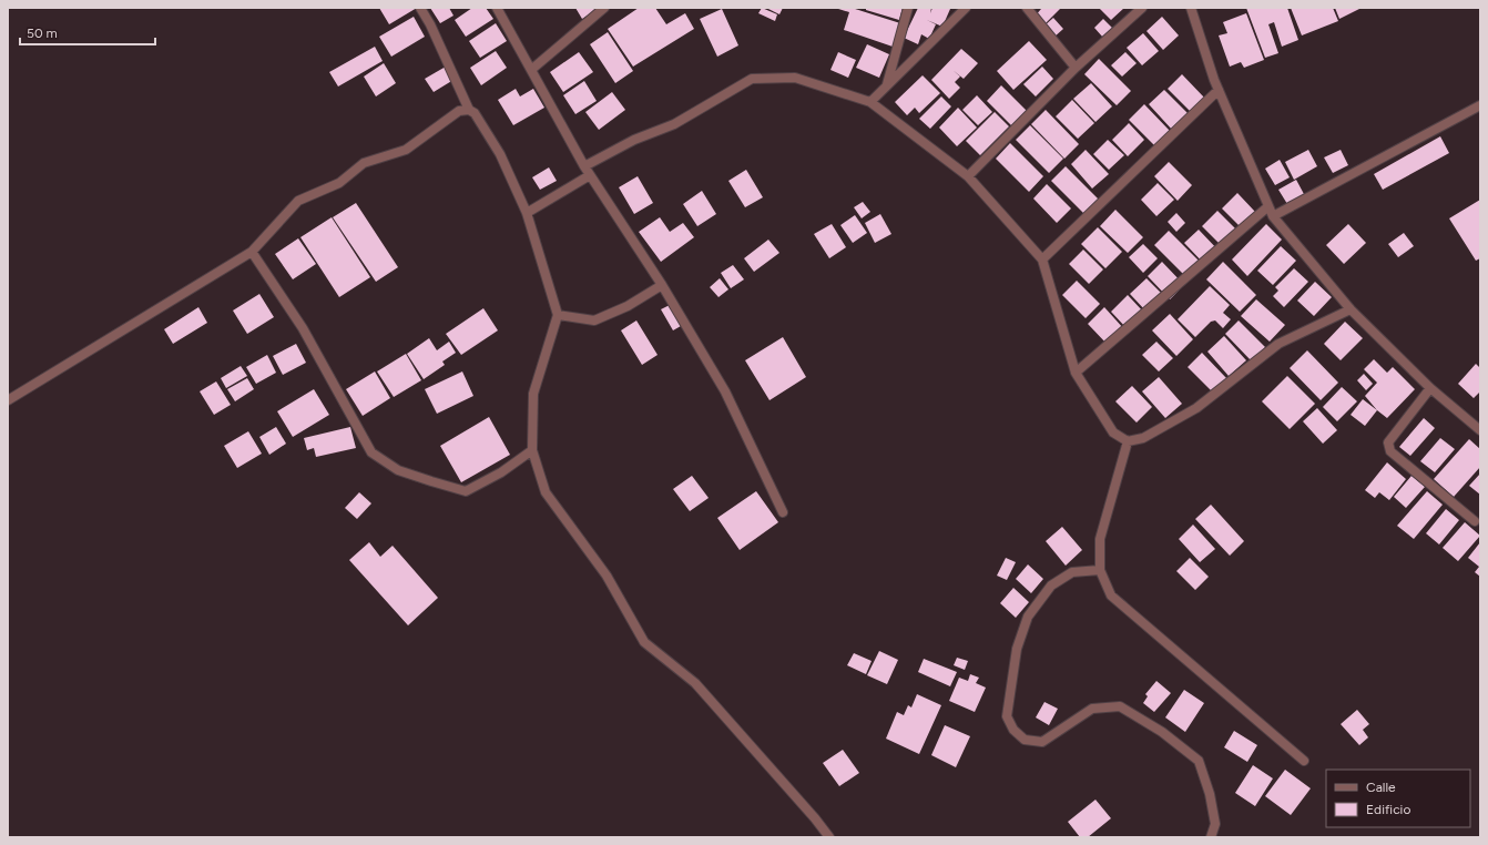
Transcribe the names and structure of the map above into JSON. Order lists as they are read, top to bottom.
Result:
{
  "legend": ["Calle", "Edificio"],
  "scale_bar": "50 m"
}
